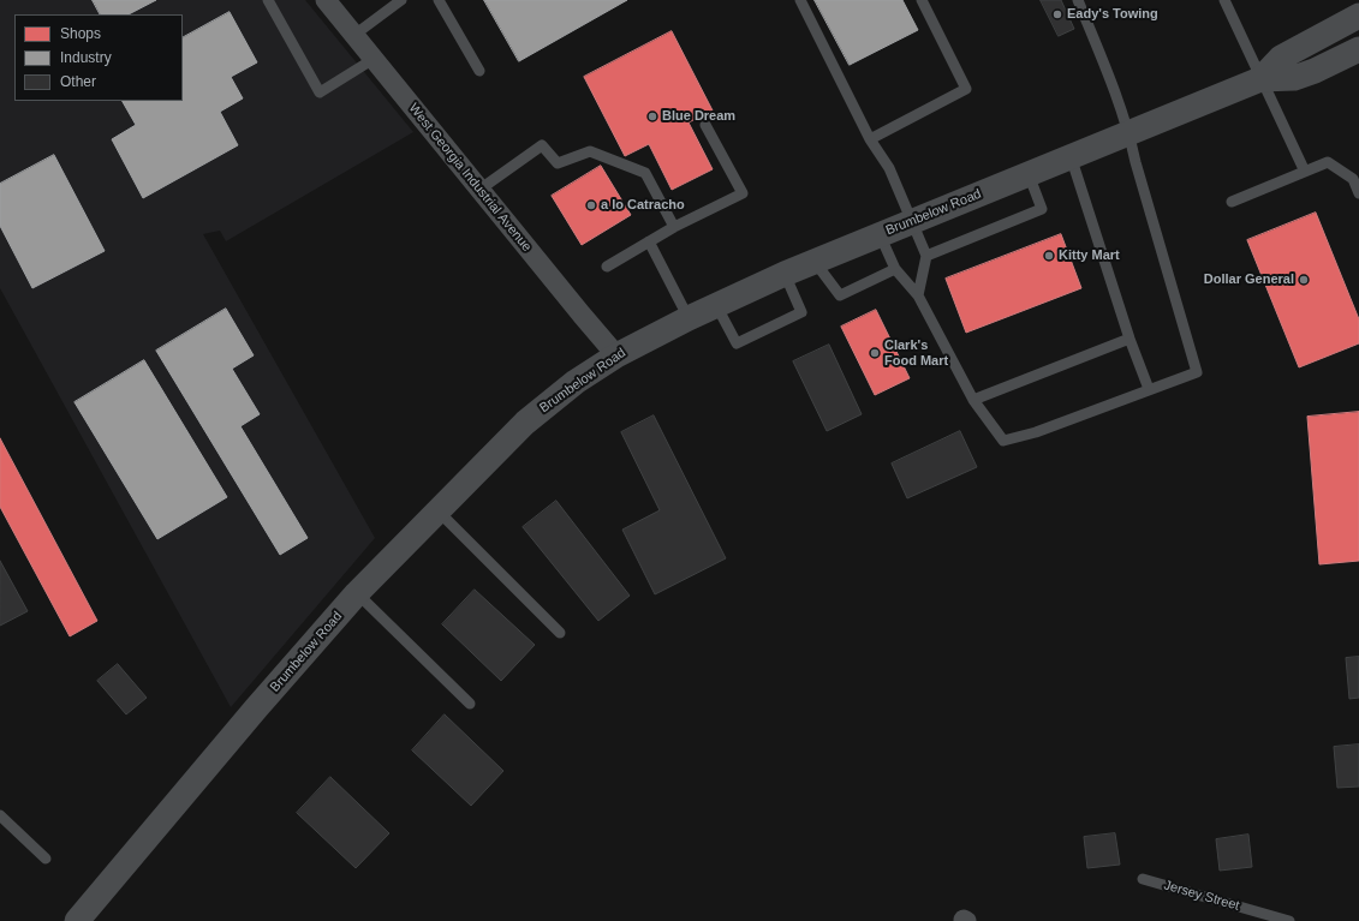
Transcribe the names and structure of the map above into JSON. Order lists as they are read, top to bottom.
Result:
{
  "streets": {
    "street": ["West Georgia Industrial Avenue", "Brumbelow Road"],
    "lane": ["Jersey Street"]
  },
  "crossings": [
    ["West Georgia Industrial Avenue", "Brumbelow Road"]
  ],
  "places": [
    "Eady's Towing",
    "Blue Dream",
    "a lo Catracho",
    "Kitty Mart",
    "Dollar General",
    "Clark's Food Mart"
  ],
  "legend": ["Shops", "Industry", "Other"]
}
